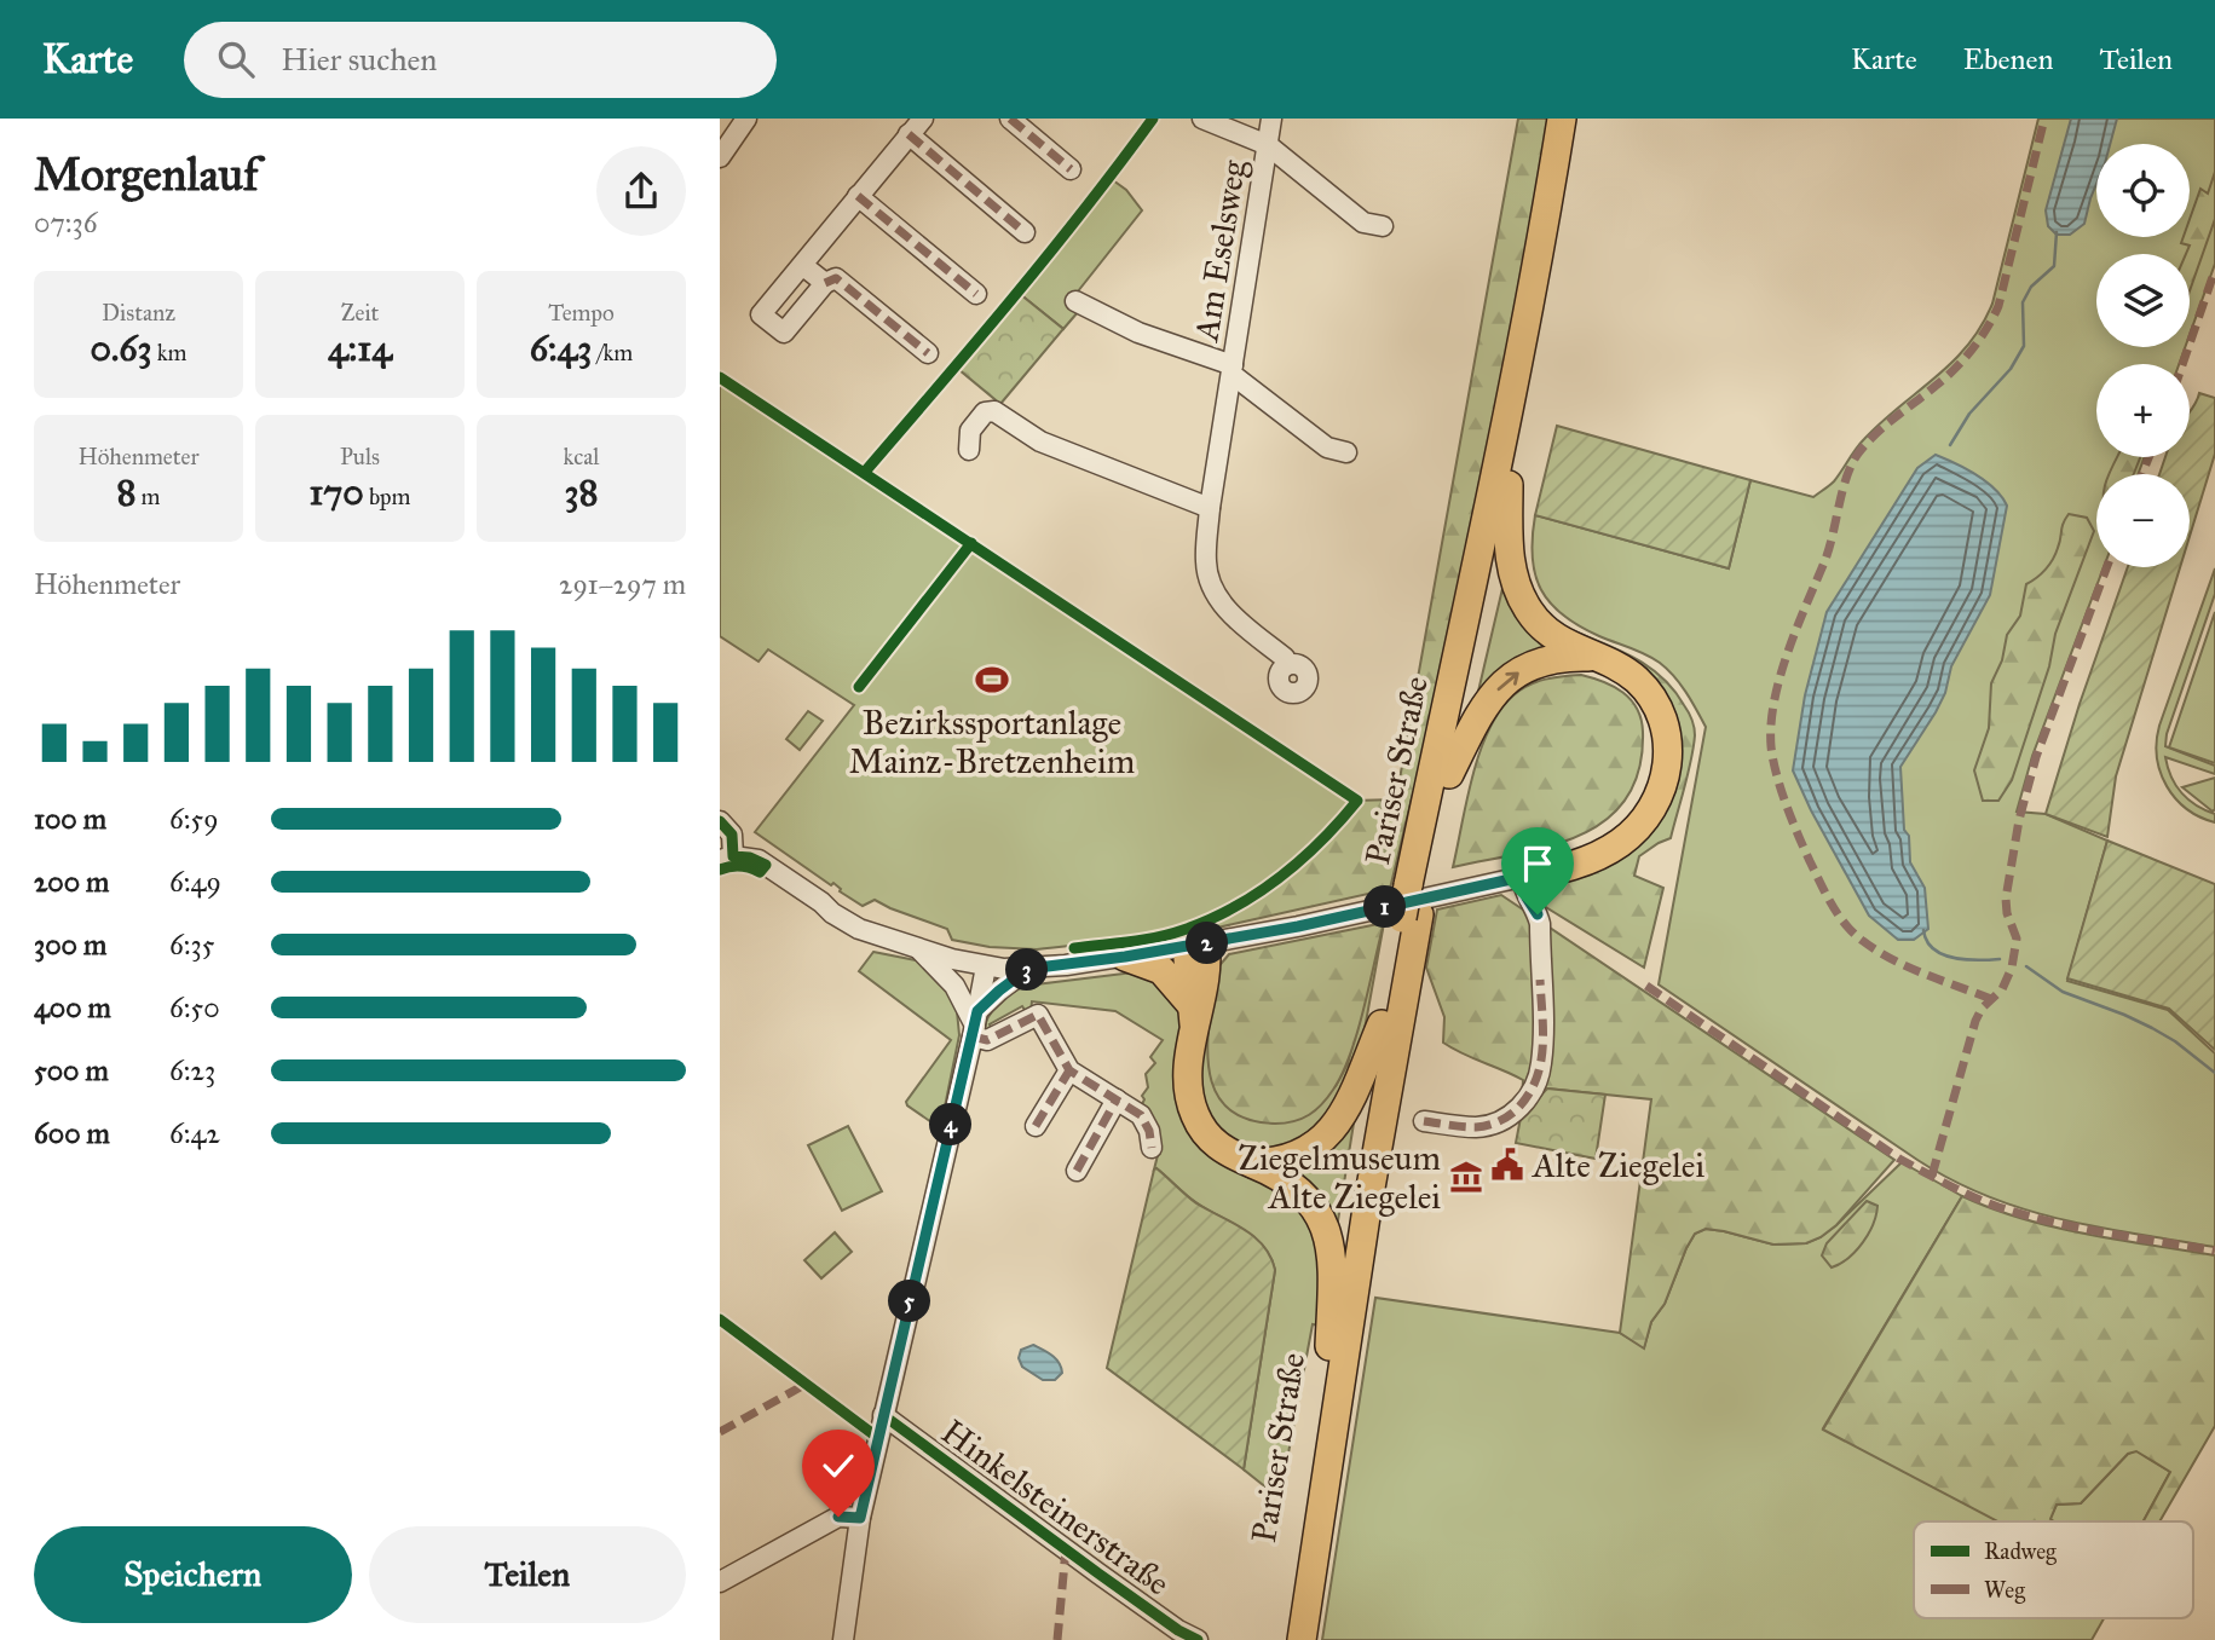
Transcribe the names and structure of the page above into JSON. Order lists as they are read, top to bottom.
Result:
{
  "streets": {
    "highway": ["Pariser Straße"],
    "street": ["Am Eselsweg", "Hinkelsteinerstraße"]
  },
  "places": {
    "sports": ["Bezirkssportanlage Mainz-Bretzenheim"],
    "public building": ["Alte Ziegelei"],
    "museum": ["Ziegelmuseum Alte Ziegelei"]
  },
  "legend": ["Radweg", "Weg"],
  "page": {
    "header": "Karte",
    "search": "Hier suchen",
    "nav": ["Karte", "Ebenen", "Teilen"],
    "heading": ["Morgenlauf", "07:36"],
    "map_buttons": ["+", "−"],
    "stats": [
      ["Distanz", "0.63 km"],
      ["Zeit", "4:14"],
      ["Tempo", "6:43 /km"],
      ["Höhenmeter", "8 m"],
      ["Puls", "170 bpm"],
      ["kcal", "38"]
    ],
    "chart": ["Höhenmeter", "291–297 m"],
    "list": [
      {
        "name": "100 m",
        "note": "6:59"
      },
      {
        "name": "200 m",
        "note": "6:49"
      },
      {
        "name": "300 m",
        "note": "6:35"
      },
      {
        "name": "400 m",
        "note": "6:50"
      },
      {
        "name": "500 m",
        "note": "6:23"
      },
      {
        "name": "600 m",
        "note": "6:42"
      }
    ],
    "pins": [
      "1",
      "2",
      "3",
      "4",
      "5"
    ],
    "buttons": ["Speichern", "Teilen"]
  }
}
